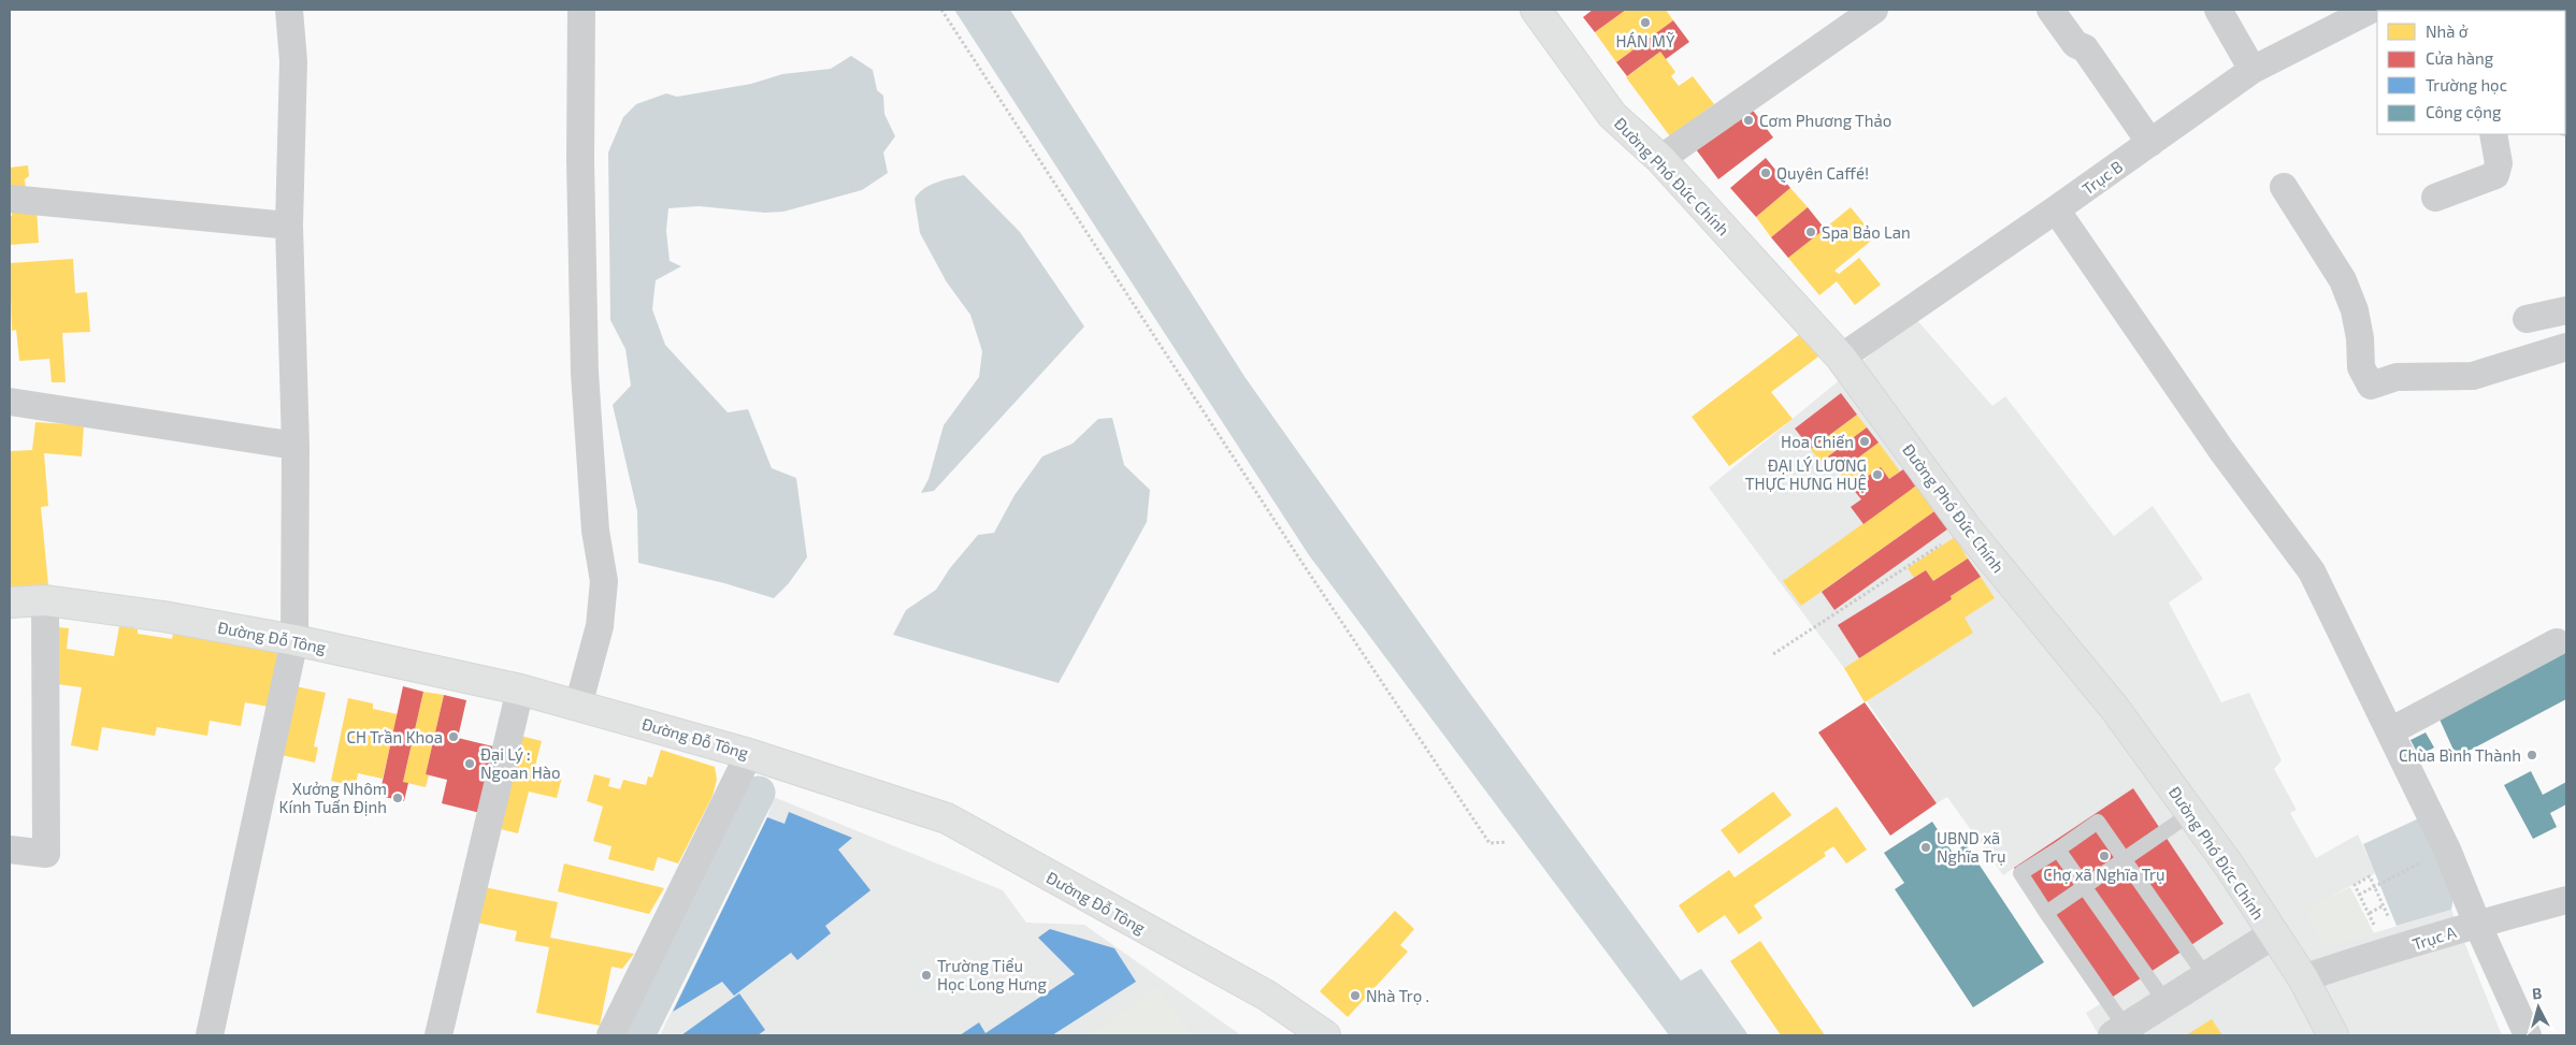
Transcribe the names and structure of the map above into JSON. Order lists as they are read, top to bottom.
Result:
{
  "streets": {
    "main road": ["Đường Phó Đức Chính", "Đường Đỗ Tông"],
    "street": ["Trục B", "Trục A"]
  },
  "crossings": [
    ["Đường Phó Đức Chính", "Trục B"],
    ["Đường Phó Đức Chính", "Trục A"]
  ],
  "places": [
    "HÁN MỸ",
    "Cơm Phương Thảo",
    "Quyên Caffé!",
    "Spa Bảo Lan",
    "Hoa Chiến",
    "ĐẠI LÝ LƯƠNG THỰC HƯNG HUỆ",
    "CH Trần Khoa",
    "Chùa Bình Thành",
    "Đại Lý : Ngoan Hào",
    "Xưởng Nhôm Kính Tuấn Định",
    "UBND xã Nghĩa Trụ",
    "Chợ xã Nghĩa Trụ",
    "Trường Tiểu Học Long Hưng",
    "Nhà Trọ ."
  ],
  "legend": [
    "Nhà ở",
    "Cửa hàng",
    "Trường học",
    "Công cộng"
  ],
  "north": "top"
}
